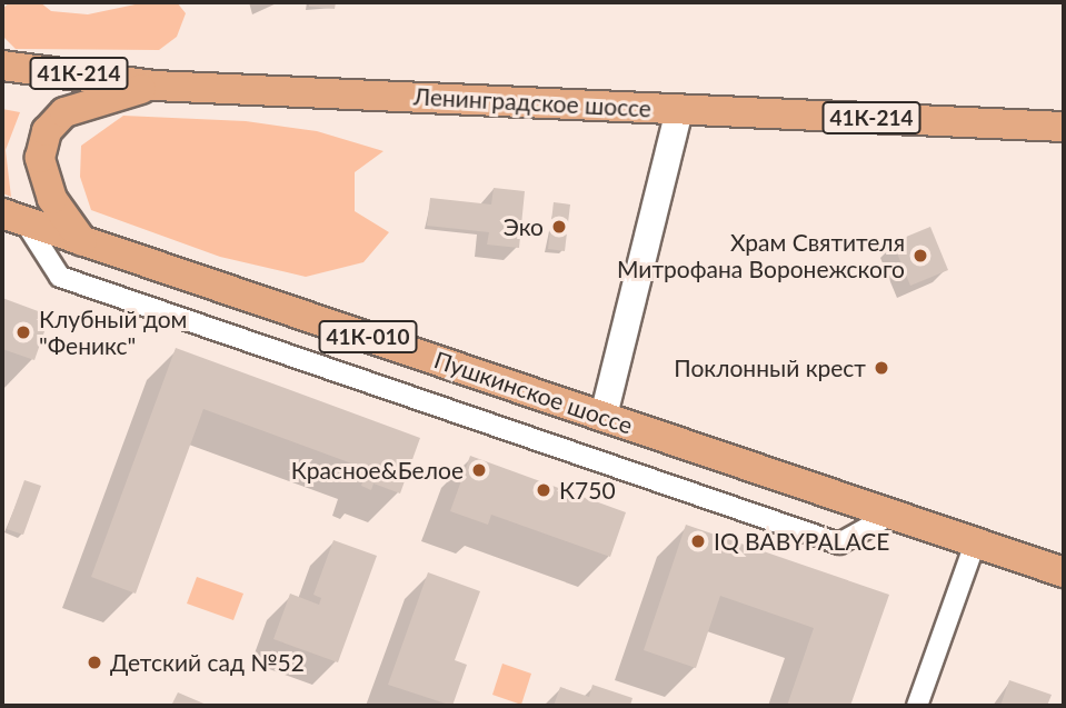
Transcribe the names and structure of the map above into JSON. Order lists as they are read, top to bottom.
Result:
{
  "streets": {
    "main road": [
      "41К-214",
      "Ленинградское шоссе",
      "41К-010",
      "Пушкинское шоссе"
    ]
  },
  "places": [
    "Эко",
    "Храм Святителя Митрофана Воронежского",
    "Клубный дом \"Феникс\"",
    "Поклонный крест",
    "Красное&Белое",
    "К750",
    "IQ BABYPALACE",
    "Детский сад №52"
  ]
}
